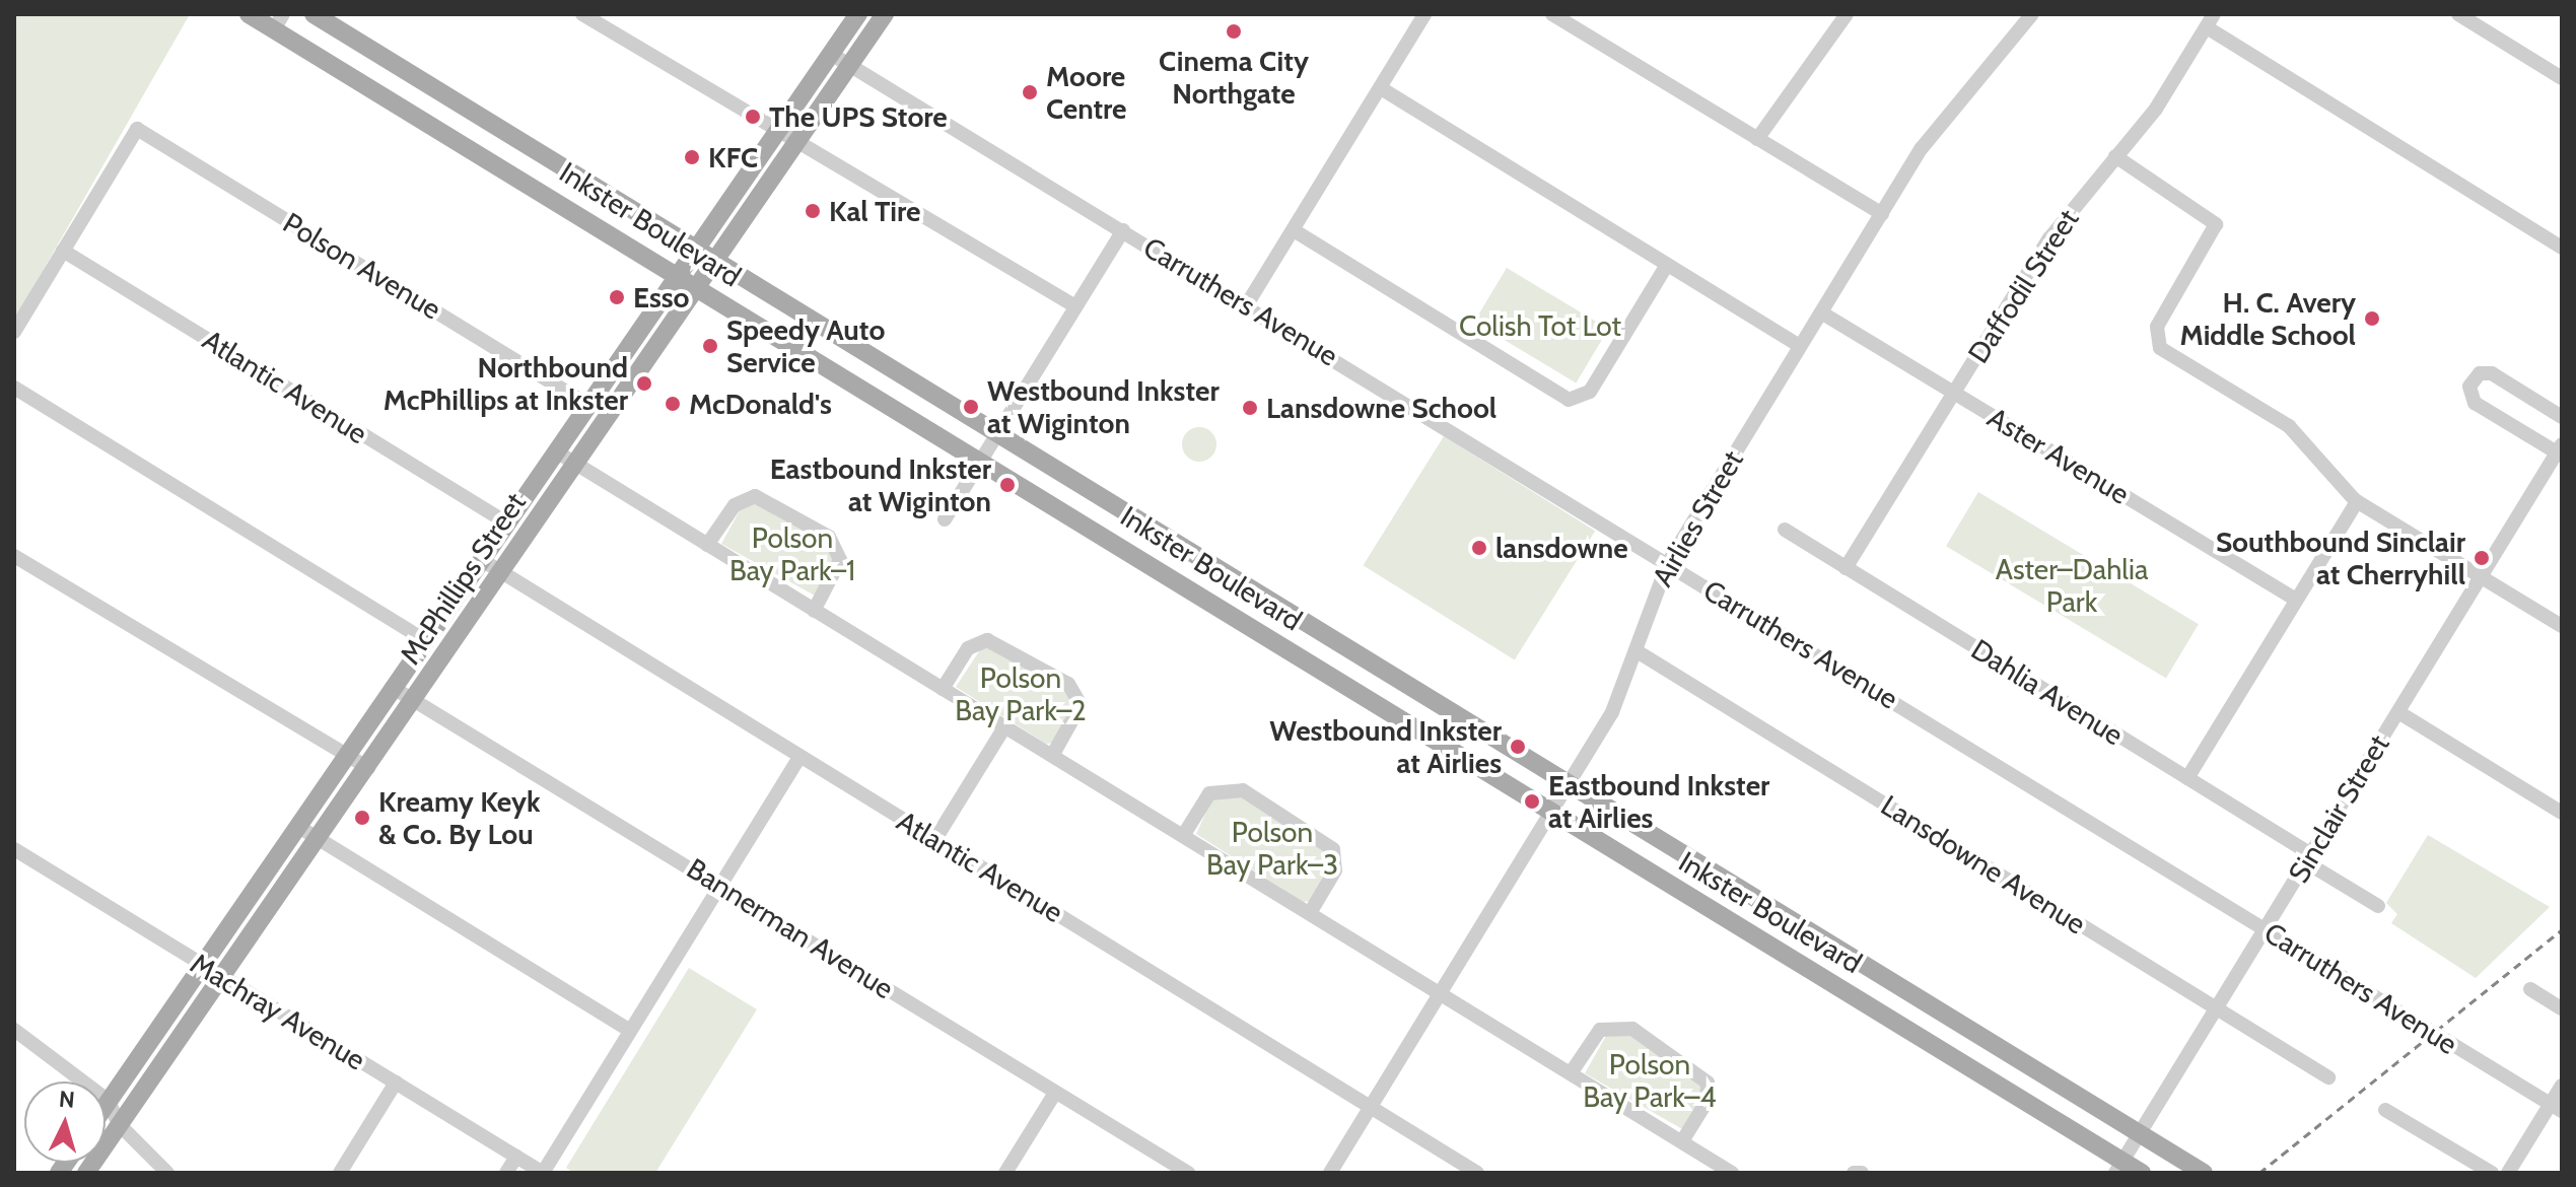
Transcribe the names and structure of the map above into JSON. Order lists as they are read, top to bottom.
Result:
{
  "streets": {
    "main road": ["Inkster Boulevard", "McPhillips Street"],
    "street": [
      "Polson Avenue",
      "Daffodil Street",
      "Carruthers Avenue",
      "Atlantic Avenue",
      "Aster Avenue",
      "Airlies Street",
      "Dahlia Avenue",
      "Sinclair Street",
      "Lansdowne Avenue",
      "Bannerman Avenue",
      "Machray Avenue"
    ]
  },
  "crossings": [
    ["Inkster Boulevard", "Airlies Street"],
    ["Inkster Boulevard", "McPhillips Street"],
    ["Inkster Boulevard", "Sinclair Street"],
    ["Polson Avenue", "Atlantic Avenue"],
    ["Polson Avenue", "McPhillips Street"],
    ["Daffodil Street", "Aster Avenue"],
    ["Daffodil Street", "Dahlia Avenue"],
    ["Carruthers Avenue", "Airlies Street"],
    ["Carruthers Avenue", "McPhillips Street"],
    ["Carruthers Avenue", "Sinclair Street"],
    ["Atlantic Avenue", "Airlies Street"],
    ["Atlantic Avenue", "McPhillips Street"],
    ["Aster Avenue", "Airlies Street"],
    ["Airlies Street", "Lansdowne Avenue"],
    ["McPhillips Street", "Bannerman Avenue"],
    ["McPhillips Street", "Machray Avenue"],
    ["Dahlia Avenue", "Sinclair Street"],
    ["Sinclair Street", "Lansdowne Avenue"]
  ],
  "parks": [
    "Colish Tot Lot",
    "Polson Bay Park–1",
    "Aster–Dahlia Park",
    "Polson Bay Park–2",
    "Polson Bay Park–3",
    "Polson Bay Park–4"
  ],
  "places": [
    "Cinema City Northgate",
    "Moore Centre",
    "The UPS Store",
    "KFC",
    "Kal Tire",
    "Esso",
    "H. C. Avery Middle School",
    "Speedy Auto Service",
    "Northbound McPhillips at Inkster",
    "McDonald's",
    "Westbound Inkster at Wiginton",
    "Lansdowne School",
    "Eastbound Inkster at Wiginton",
    "lansdowne",
    "Southbound Sinclair at Cherryhill",
    "Westbound Inkster at Airlies",
    "Eastbound Inkster at Airlies",
    "Kreamy Keyk & Co. By Lou"
  ],
  "north": "top"
}
